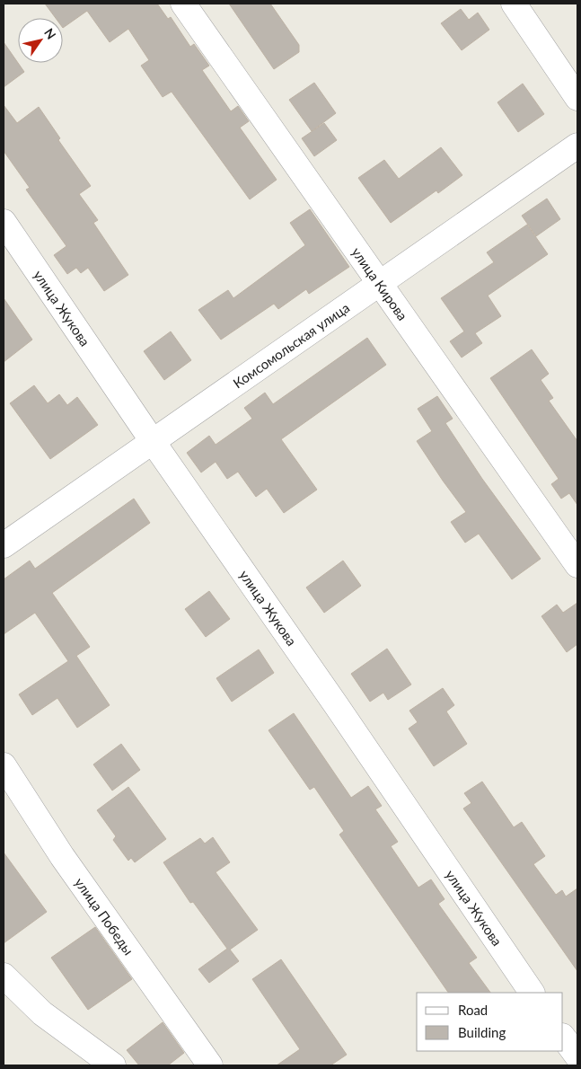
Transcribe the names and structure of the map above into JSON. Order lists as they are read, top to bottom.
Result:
{
  "streets": {
    "street": [
      "улица Кирова",
      "улица Жукова",
      "Комсомольская улица",
      "улица Победы"
    ]
  },
  "crossings": [
    ["улица Кирова", "Комсомольская улица"],
    ["улица Жукова", "Комсомольская улица"]
  ],
  "legend": ["Road", "Building"],
  "north": "top right"
}
